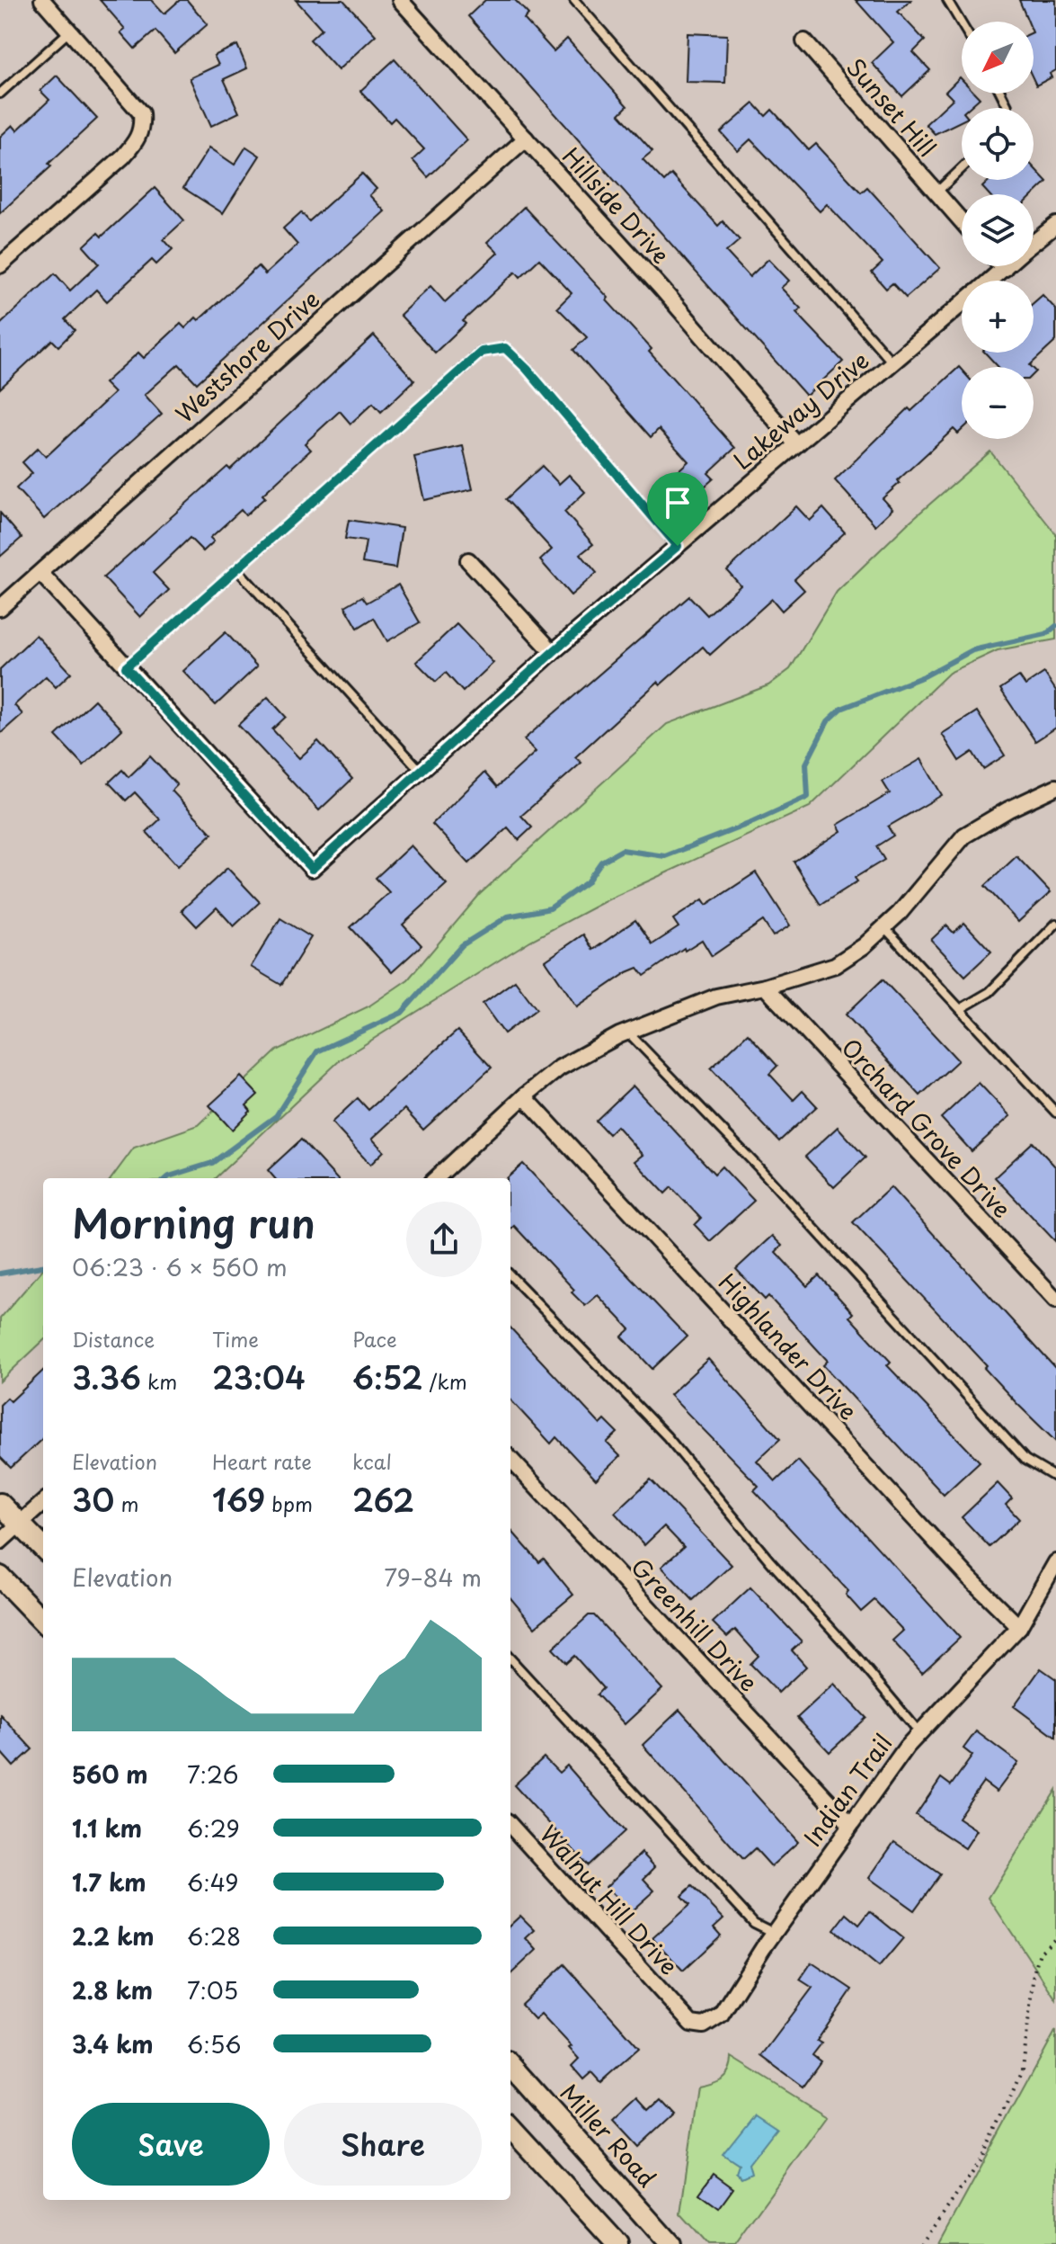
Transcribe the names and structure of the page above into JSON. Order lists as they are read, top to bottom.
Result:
{
  "streets": {
    "main road": ["Miller Road"],
    "street": [
      "Sunset Hill",
      "Hillside Drive",
      "Westshore Drive",
      "Lakeway Drive",
      "Orchard Grove Drive",
      "Highlander Drive",
      "Greenhill Drive",
      "Indian Trail",
      "Walnut Hill Drive"
    ]
  },
  "crossings": [
    ["Hillside Drive", "Westshore Drive"],
    ["Hillside Drive", "Lakeway Drive"],
    ["Westshore Drive", "Lakeway Drive"],
    ["Highlander Drive", "Indian Trail"],
    ["Greenhill Drive", "Indian Trail"],
    ["Indian Trail", "Walnut Hill Drive"]
  ],
  "north": "bottom left",
  "page": {
    "map_buttons": ["+", "−"],
    "heading": ["Morning run", "06:23 · 6 × 560 m"],
    "stats": [
      ["Distance", "3.36 km"],
      ["Time", "23:04"],
      ["Pace", "6:52 /km"],
      ["Elevation", "30 m"],
      ["Heart rate", "169 bpm"],
      ["kcal", "262"]
    ],
    "chart": ["Elevation", "79–84 m"],
    "list": [
      {
        "name": "560 m",
        "note": "7:26"
      },
      {
        "name": "1.1 km",
        "note": "6:29"
      },
      {
        "name": "1.7 km",
        "note": "6:49"
      },
      {
        "name": "2.2 km",
        "note": "6:28"
      },
      {
        "name": "2.8 km",
        "note": "7:05"
      },
      {
        "name": "3.4 km",
        "note": "6:56"
      }
    ],
    "buttons": ["Save", "Share"]
  }
}
